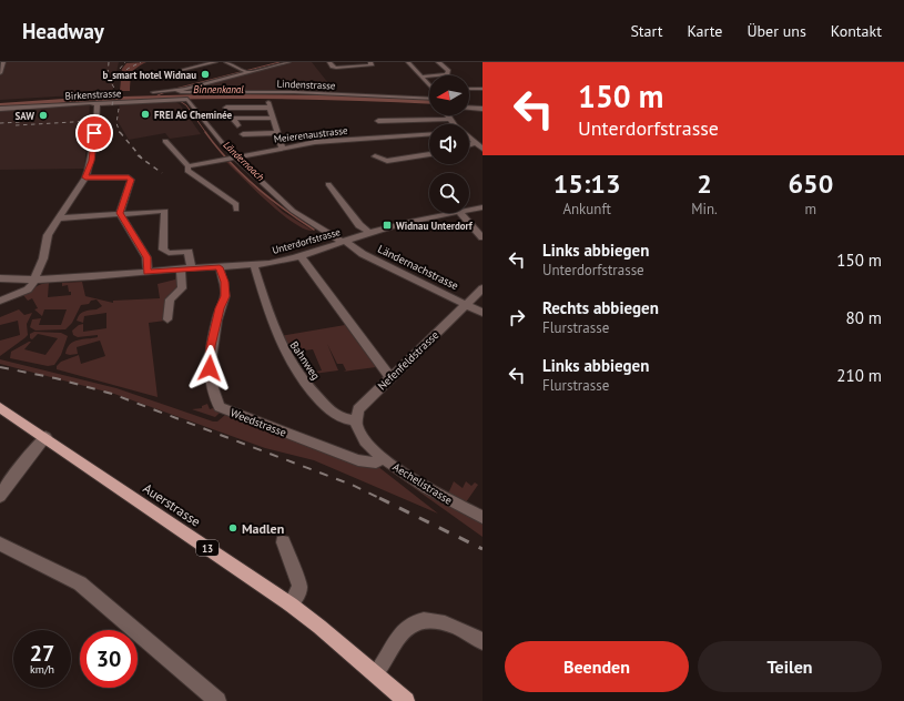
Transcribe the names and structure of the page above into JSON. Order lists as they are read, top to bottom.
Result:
{
  "streets": {
    "main road": ["Auerstrasse", "13"],
    "street": [
      "Lindenstrasse",
      "Birkenstrasse",
      "Meierenaustrasse",
      "Unterdorfstrasse",
      "Ländernachstrasse",
      "Bahnweg",
      "Nefenfeldstrasse",
      "Weedstrasse",
      "Aechelistrasse"
    ]
  },
  "crossings": [
    ["Birkenstrasse", "Ländernachstrasse"],
    ["Meierenaustrasse", "Ländernachstrasse"],
    ["Unterdorfstrasse", "Ländernachstrasse"],
    ["Unterdorfstrasse", "Bahnweg"],
    ["Unterdorfstrasse", "Weedstrasse"],
    ["Ländernachstrasse", "Nefenfeldstrasse"],
    ["Bahnweg", "Nefenfeldstrasse"],
    ["Bahnweg", "Aechelistrasse"],
    ["Nefenfeldstrasse", "Aechelistrasse"],
    ["Weedstrasse", "Aechelistrasse"]
  ],
  "water": ["Binnenkanal", "Ländernaach"],
  "places": {
    "other": [
      "b_smart hotel Widnau",
      "FREI AG Cheminée",
      "SAW",
      "Madlen"
    ],
    "transit": ["Widnau Unterdorf"]
  },
  "north": "left",
  "page": {
    "header": "Headway",
    "nav": [
      "Start",
      "Karte",
      "Über uns",
      "Kontakt"
    ],
    "turn": ["150 m", "Unterdorfstrasse"],
    "eta": [
      "15:13",
      "Ankunft",
      "2",
      "Min.",
      "650",
      "m"
    ],
    "list": [
      {
        "name": "Links abbiegen",
        "note": "Unterdorfstrasse",
        "value": "150 m"
      },
      {
        "name": "Rechts abbiegen",
        "note": "Flurstrasse",
        "value": "80 m"
      },
      {
        "name": "Links abbiegen",
        "note": "Flurstrasse",
        "value": "210 m"
      }
    ],
    "speed": "27 km/h",
    "limit": "30",
    "buttons": ["Beenden", "Teilen"]
  }
}
